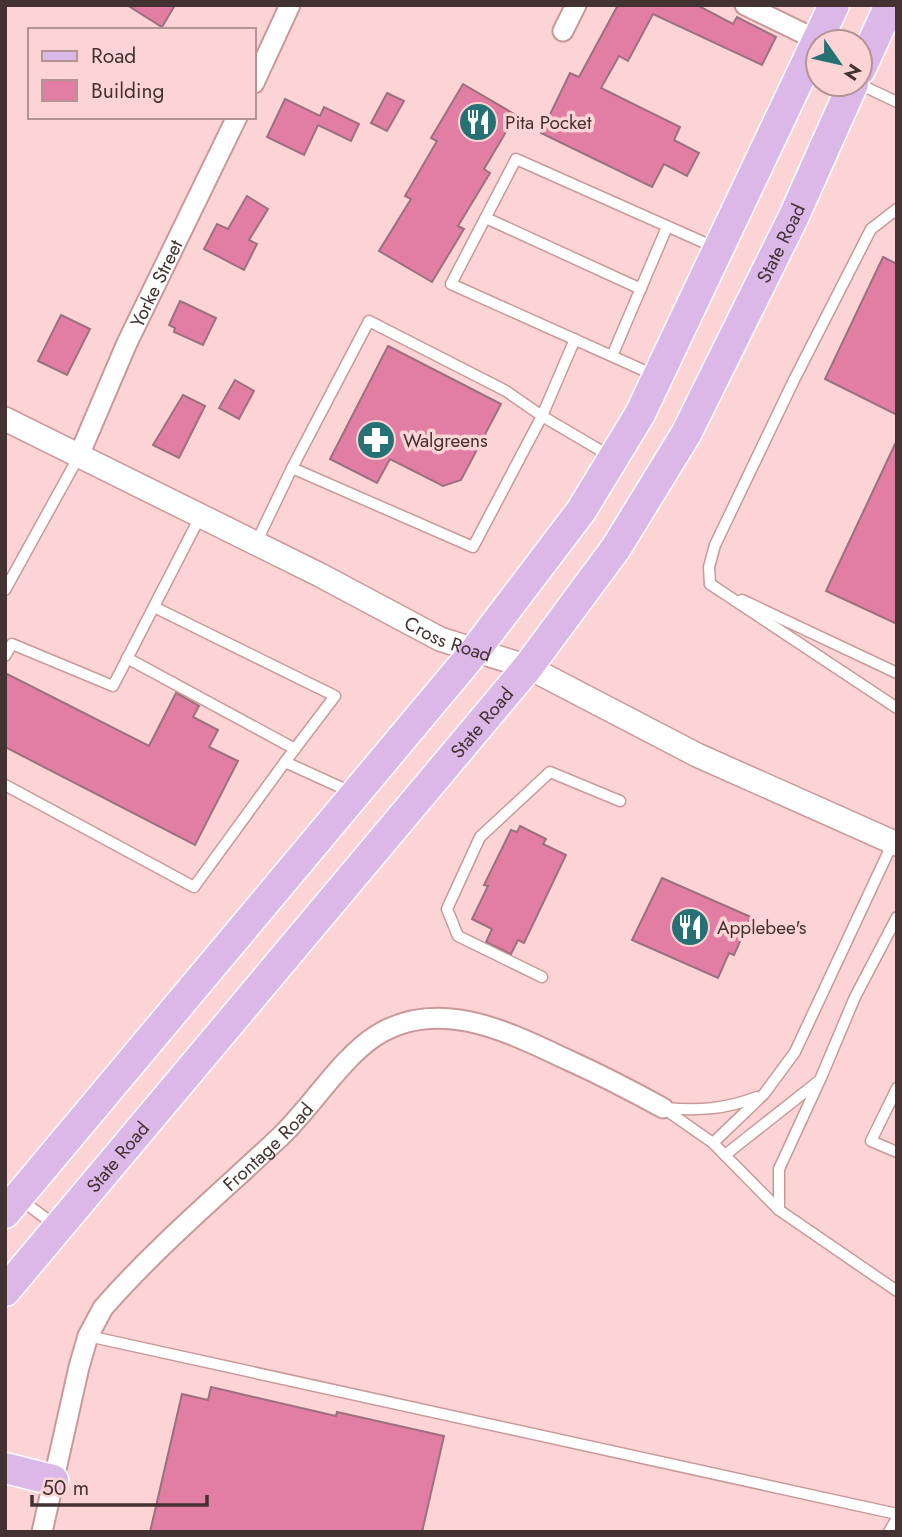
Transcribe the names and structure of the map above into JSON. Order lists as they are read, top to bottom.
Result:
{
  "streets": {
    "main road": ["State Road"],
    "street": ["Yorke Street", "Cross Road", "Frontage Road"]
  },
  "crossings": [
    ["State Road", "Cross Road"],
    ["Yorke Street", "Cross Road"]
  ],
  "places": {
    "restaurant": ["Pita Pocket", "Applebee's"],
    "pharmacy": ["Walgreens"]
  },
  "legend": ["Road", "Building"],
  "scale_bar": "50 m",
  "north": "bottom right"
}
